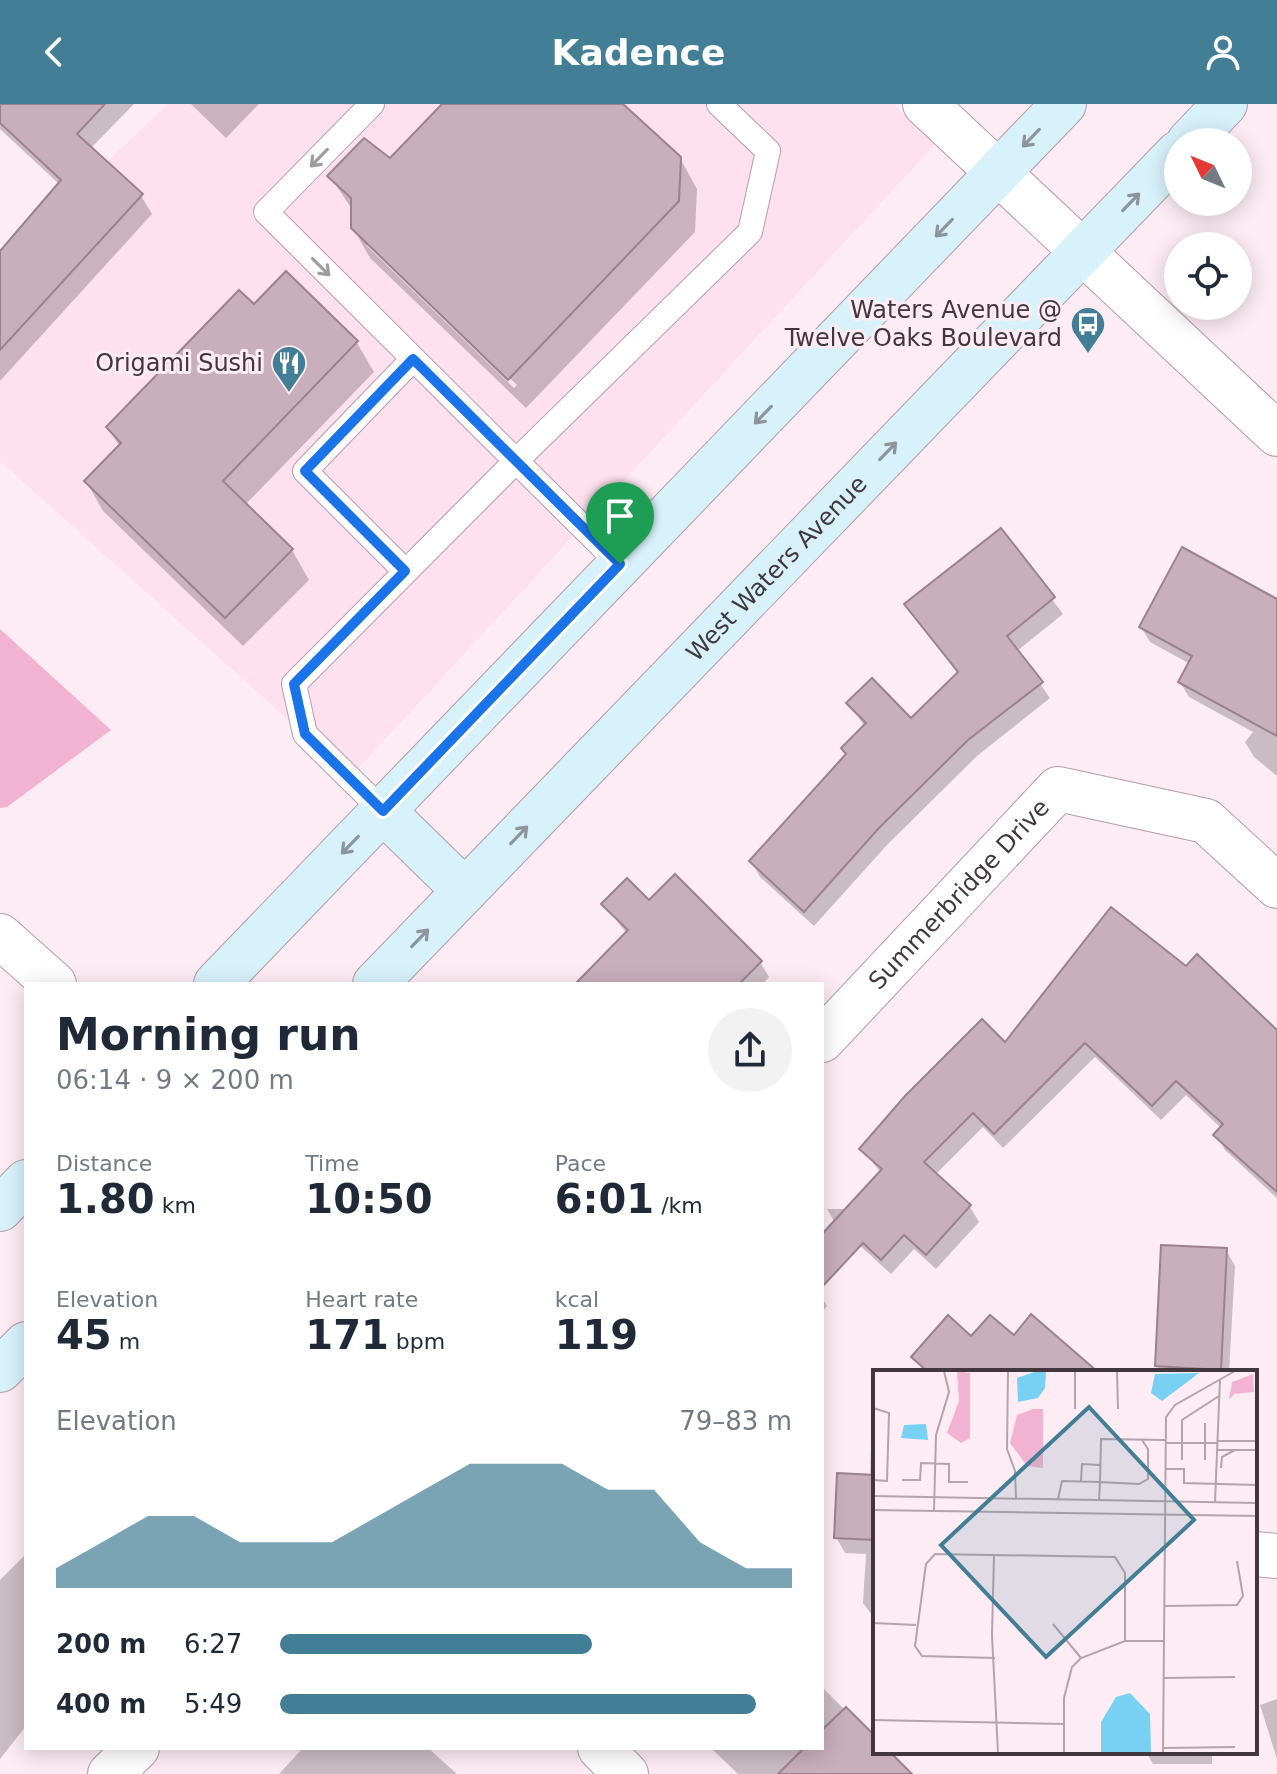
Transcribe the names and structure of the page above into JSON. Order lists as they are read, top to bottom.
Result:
{
  "streets": {
    "main road": ["West Waters Avenue"],
    "street": ["Summerbridge Drive"]
  },
  "places": {
    "bus stop": ["Waters Avenue @ Twelve Oaks Boulevard"],
    "restaurant": ["Origami Sushi"]
  },
  "north": "top left",
  "page": {
    "header": "Kadence",
    "heading": ["Morning run", "06:14 · 9 × 200 m"],
    "stats": [
      ["Distance", "1.80 km"],
      ["Time", "10:50"],
      ["Pace", "6:01 /km"],
      ["Elevation", "45 m"],
      ["Heart rate", "171 bpm"],
      ["kcal", "119"]
    ],
    "chart": ["Elevation", "79–83 m"],
    "list": [
      {
        "name": "200 m",
        "note": "6:27"
      },
      {
        "name": "400 m",
        "note": "5:49"
      }
    ]
  }
}
